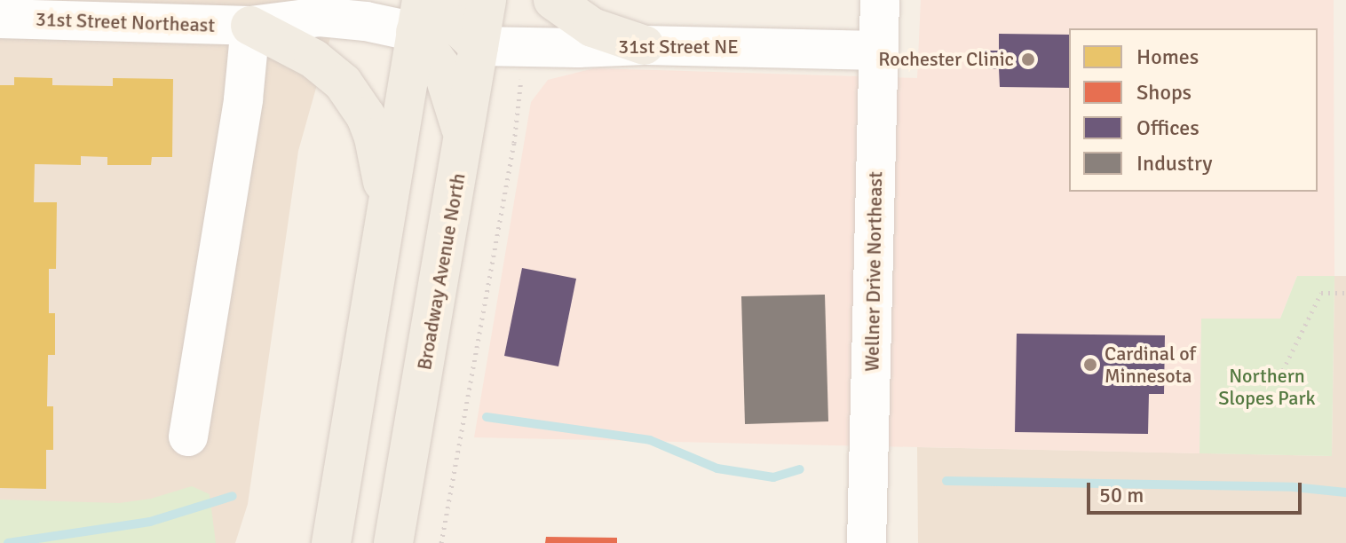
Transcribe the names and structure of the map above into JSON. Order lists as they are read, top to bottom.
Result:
{
  "streets": {
    "main road": ["Broadway Avenue North"],
    "street": ["31st Street Northeast", "31st Street NE", "Wellner Drive Northeast"]
  },
  "crossings": [
    ["31st Street NE", "Broadway Avenue North"],
    ["31st Street NE", "Wellner Drive Northeast"]
  ],
  "parks": ["Northern Slopes Park"],
  "places": ["Rochester Clinic", "Cardinal of Minnesota"],
  "legend": [
    "Homes",
    "Shops",
    "Offices",
    "Industry"
  ],
  "scale_bar": "50 m"
}
